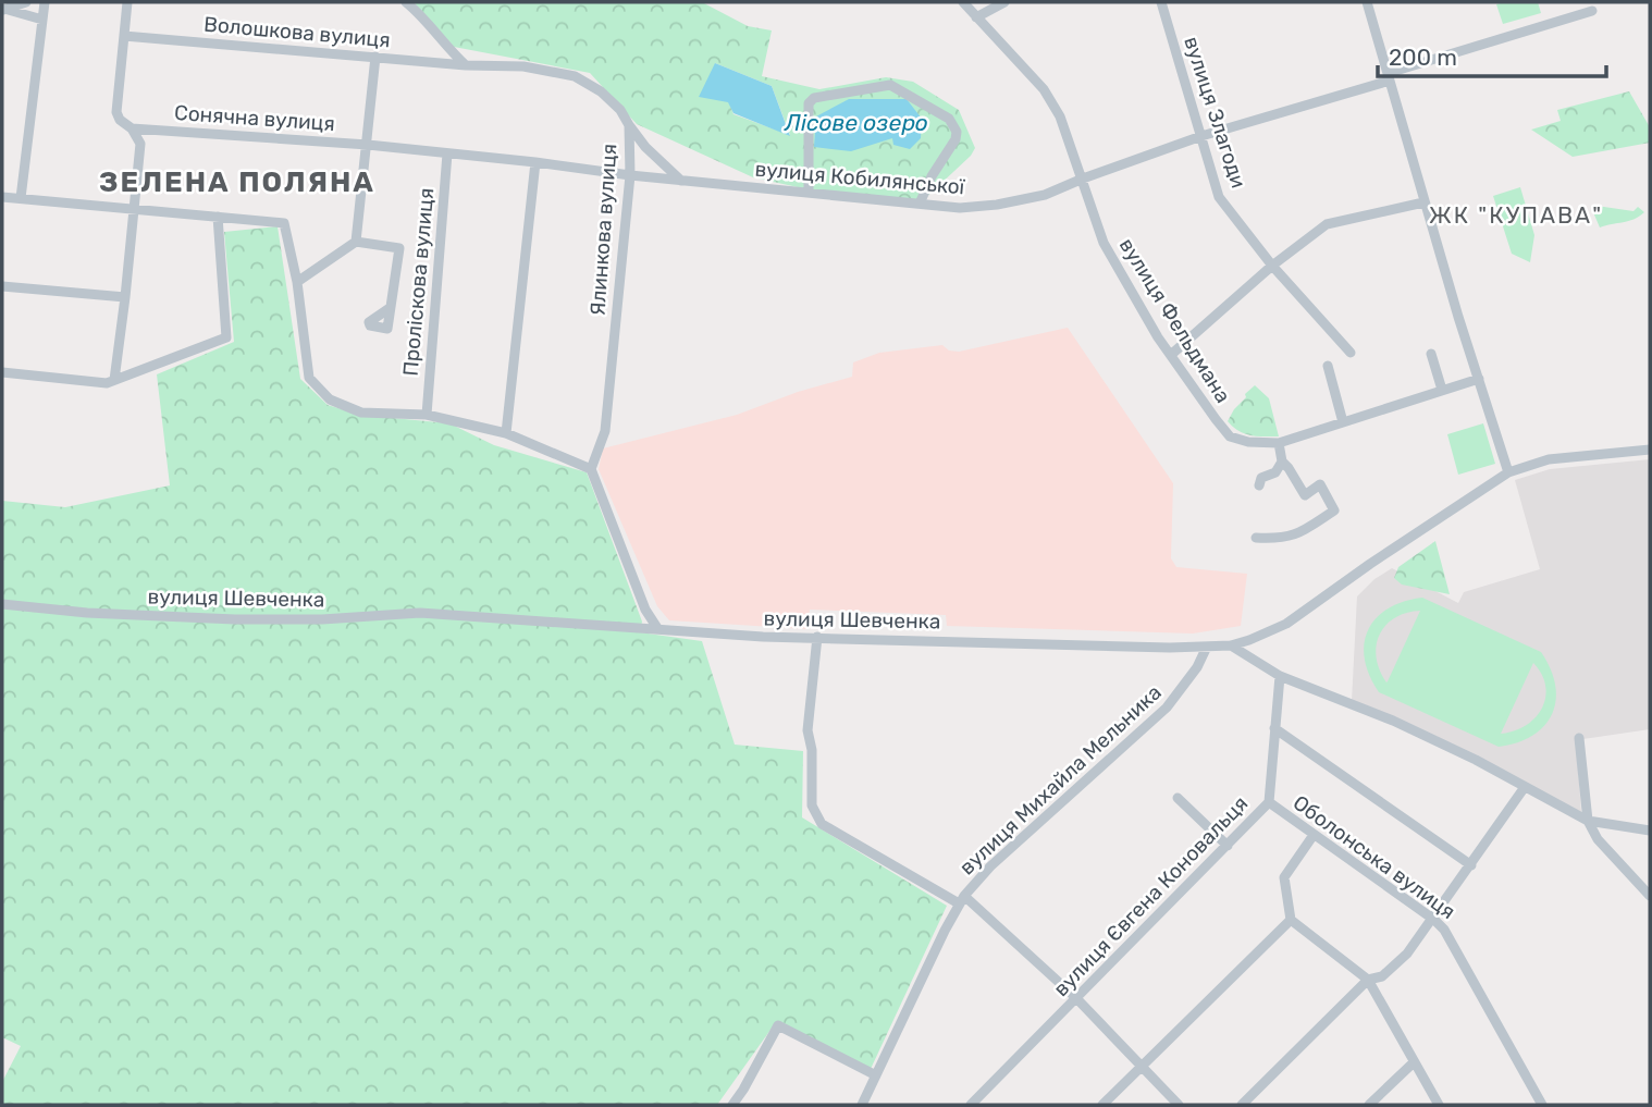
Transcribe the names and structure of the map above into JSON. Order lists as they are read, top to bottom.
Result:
{
  "streets": {
    "street": [
      "Волошкова вулиця",
      "вулиця Злагоди",
      "Сонячна вулиця",
      "вулиця Кобилянської",
      "Ялинкова вулиця",
      "Проліскова вулиця",
      "вулиця Фельдмана",
      "вулиця Шевченка",
      "вулиця Михайла Мельника",
      "Оболонська вулиця",
      "вулиця Євгена Коновальця"
    ]
  },
  "crossings": [
    ["Волошкова вулиця", "Ялинкова вулиця"],
    ["вулиця Злагоди", "вулиця Кобилянської"],
    ["Сонячна вулиця", "вулиця Кобилянської"],
    ["Сонячна вулиця", "Ялинкова вулиця"],
    ["Сонячна вулиця", "Проліскова вулиця"],
    ["вулиця Кобилянської", "Ялинкова вулиця"],
    ["вулиця Кобилянської", "вулиця Фельдмана"],
    ["вулиця Шевченка", "вулиця Михайла Мельника"],
    ["Оболонська вулиця", "вулиця Євгена Коновальця"]
  ],
  "districts": ["ЗЕЛЕНА ПОЛЯНА", "ЖК \"КУПАВА\""],
  "water": ["Лісове озеро"],
  "scale_bar": "200 m"
}
